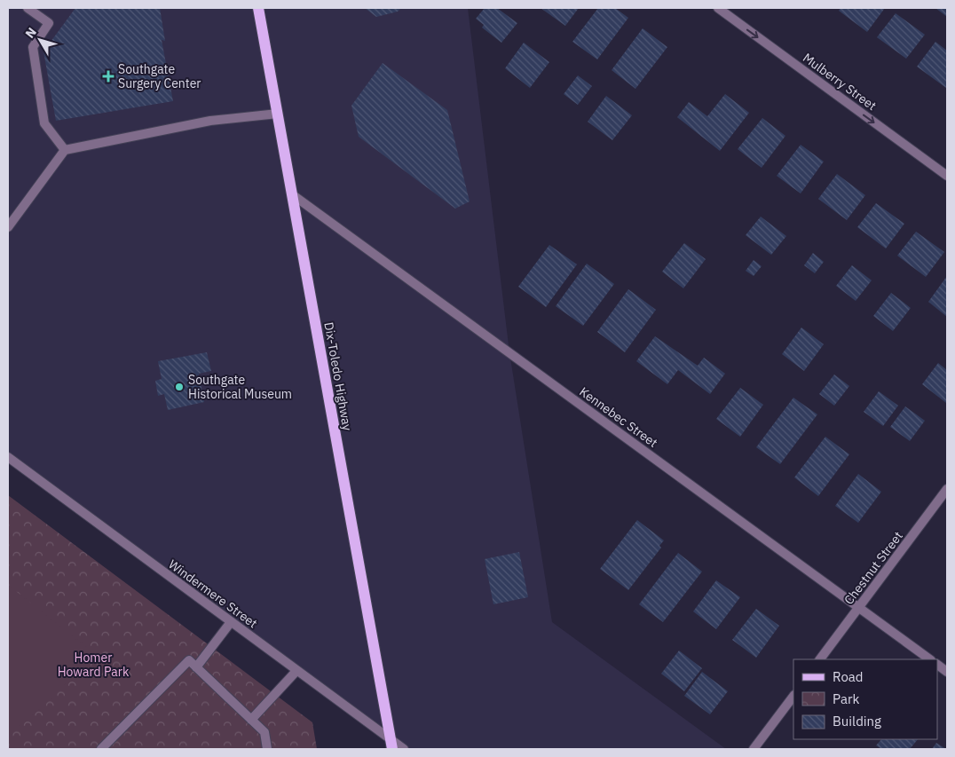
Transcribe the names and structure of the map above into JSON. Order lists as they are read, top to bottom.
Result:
{
  "streets": {
    "main road": ["Dix-Toledo Highway"],
    "street": [
      "Mulberry Street",
      "Kennebec Street",
      "Chestnut Street",
      "Windermere Street"
    ]
  },
  "crossings": [
    ["Dix-Toledo Highway", "Kennebec Street"],
    ["Dix-Toledo Highway", "Windermere Street"],
    ["Kennebec Street", "Chestnut Street"]
  ],
  "one_way": ["Mulberry Street"],
  "parks": ["Homer Howard Park"],
  "places": {
    "health": ["Southgate Surgery Center"],
    "other": ["Southgate Historical Museum"]
  },
  "legend": ["Road", "Park", "Building"],
  "north": "top left"
}
